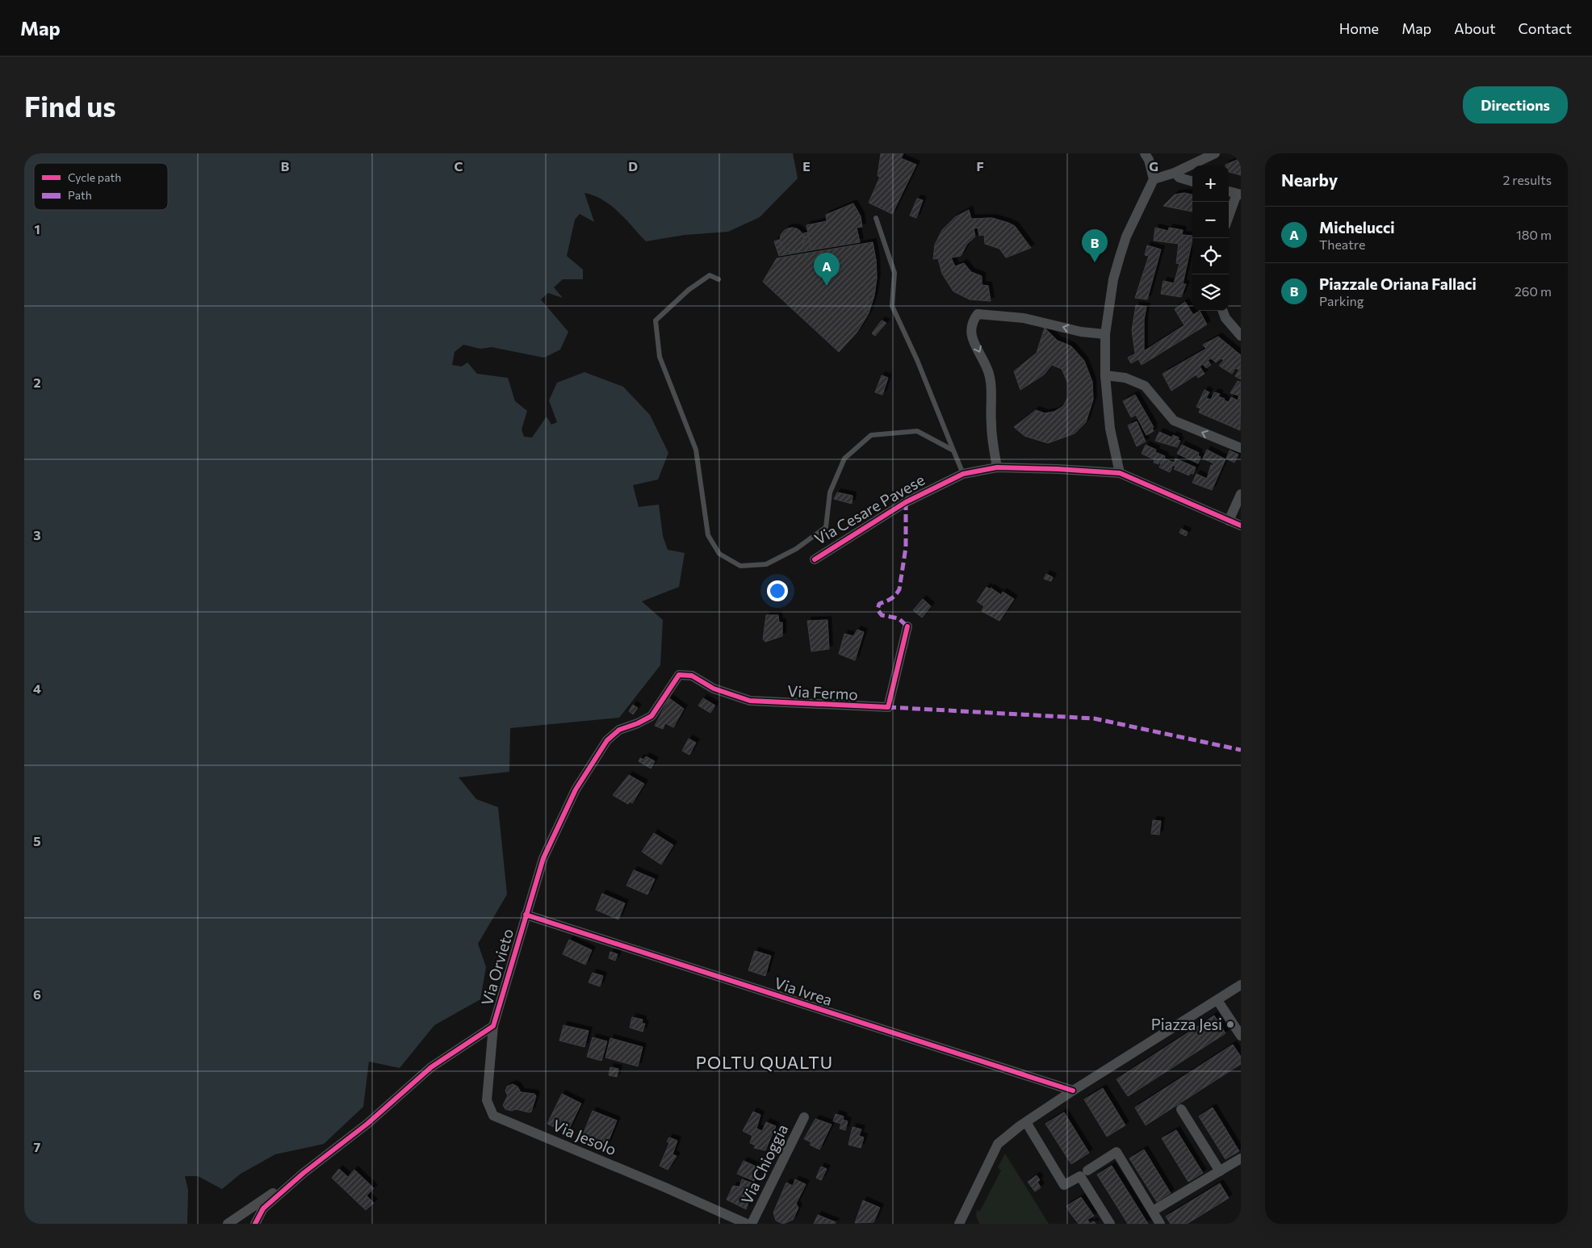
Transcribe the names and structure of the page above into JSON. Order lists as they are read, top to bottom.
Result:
{
  "streets": {
    "street": [
      "Via Cesare Pavese",
      "Via Fermo",
      "Via Orvieto",
      "Via Ivrea",
      "Via Jesolo",
      "Via Chioggia"
    ]
  },
  "crossings": [
    ["Via Fermo", "Via Orvieto"],
    ["Via Orvieto", "Via Ivrea"],
    ["Via Orvieto", "Via Jesolo"]
  ],
  "districts": ["POLTU QUALTU"],
  "places": ["Piazza Jesi"],
  "legend": ["Cycle path", "Path"],
  "page": {
    "header": "Map",
    "nav": [
      "Home",
      "Map",
      "About",
      "Contact"
    ],
    "buttons": "Directions",
    "title": "Find us",
    "heading": ["Nearby", "2 results"],
    "map_buttons": ["+", "−"],
    "list": [
      {
        "mark": "A",
        "name": "Michelucci",
        "note": "Theatre",
        "value": "180 m"
      },
      {
        "mark": "B",
        "name": "Piazzale Oriana Fallaci",
        "note": "Parking",
        "value": "260 m"
      }
    ],
    "pins": ["B", "A"]
  },
  "grid": {
    "columns": [
      "B",
      "C",
      "D",
      "E",
      "F",
      "G"
    ],
    "rows": [
      "1",
      "2",
      "3",
      "4",
      "5",
      "6",
      "7"
    ]
  }
}
